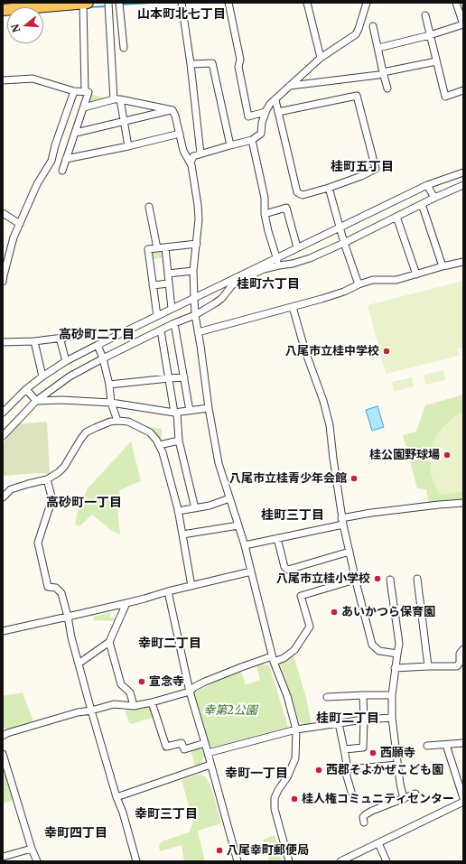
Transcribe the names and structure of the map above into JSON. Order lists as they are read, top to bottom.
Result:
{
  "districts": [
    "山本町北七丁目",
    "桂町五丁目",
    "桂町六丁目",
    "高砂町二丁目",
    "高砂町一丁目",
    "桂町三丁目",
    "幸町二丁目",
    "桂町二丁目",
    "幸町一丁目",
    "幸町三丁目",
    "幸町四丁目"
  ],
  "parks": ["幸第2公園"],
  "places": [
    "八尾市立桂中学校",
    "桂公園野球場",
    "八尾市立桂青少年会館",
    "八尾市立桂小学校",
    "あいかつら保育園",
    "宣念寺",
    "西願寺",
    "西郡そよかぜこども園",
    "桂人権コミュニティセンター",
    "八尾幸町郵便局"
  ],
  "north": "left"
}
